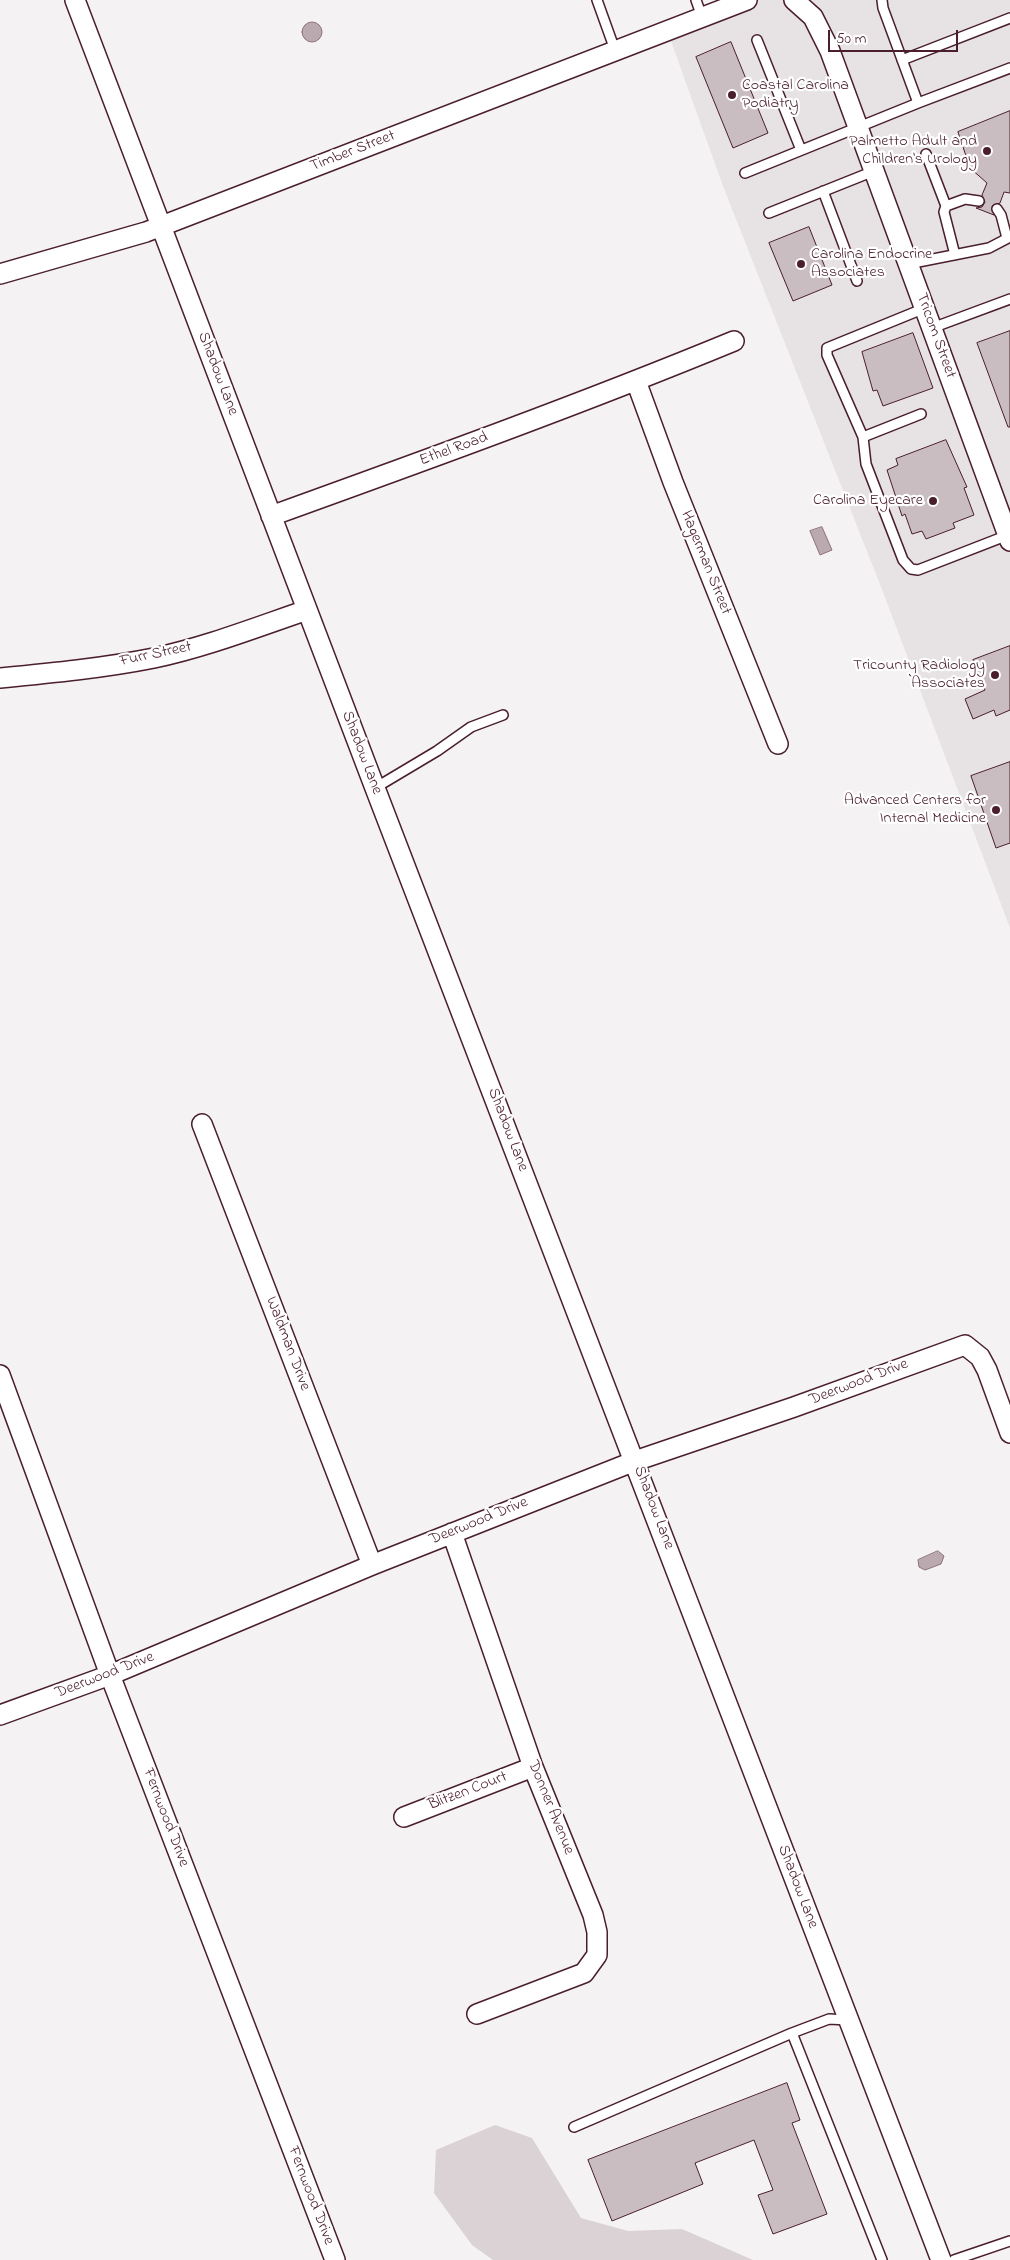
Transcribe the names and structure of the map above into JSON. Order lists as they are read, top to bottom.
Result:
{
  "streets": {
    "street": [
      "Timber Street",
      "Tricom Street",
      "Shadow Lane",
      "Ethel Road",
      "Hagerman Street",
      "Furr Street",
      "Waldman Drive",
      "Deerwood Drive",
      "Blitzen Court",
      "Donner Avenue",
      "Fernwood Drive"
    ]
  },
  "crossings": [
    ["Timber Street", "Shadow Lane"],
    ["Shadow Lane", "Ethel Road"],
    ["Shadow Lane", "Furr Street"],
    ["Shadow Lane", "Deerwood Drive"],
    ["Ethel Road", "Hagerman Street"],
    ["Waldman Drive", "Deerwood Drive"],
    ["Deerwood Drive", "Donner Avenue"],
    ["Deerwood Drive", "Fernwood Drive"],
    ["Blitzen Court", "Donner Avenue"]
  ],
  "places": [
    "Coastal Carolina Podiatry",
    "Palmetto Adult and Children's Urology",
    "Carolina Endocrine Associates",
    "Carolina Eyecare",
    "Tricounty Radiology Associates",
    "Advanced Centers for Internal Medicine"
  ],
  "scale_bar": "50 m"
}
